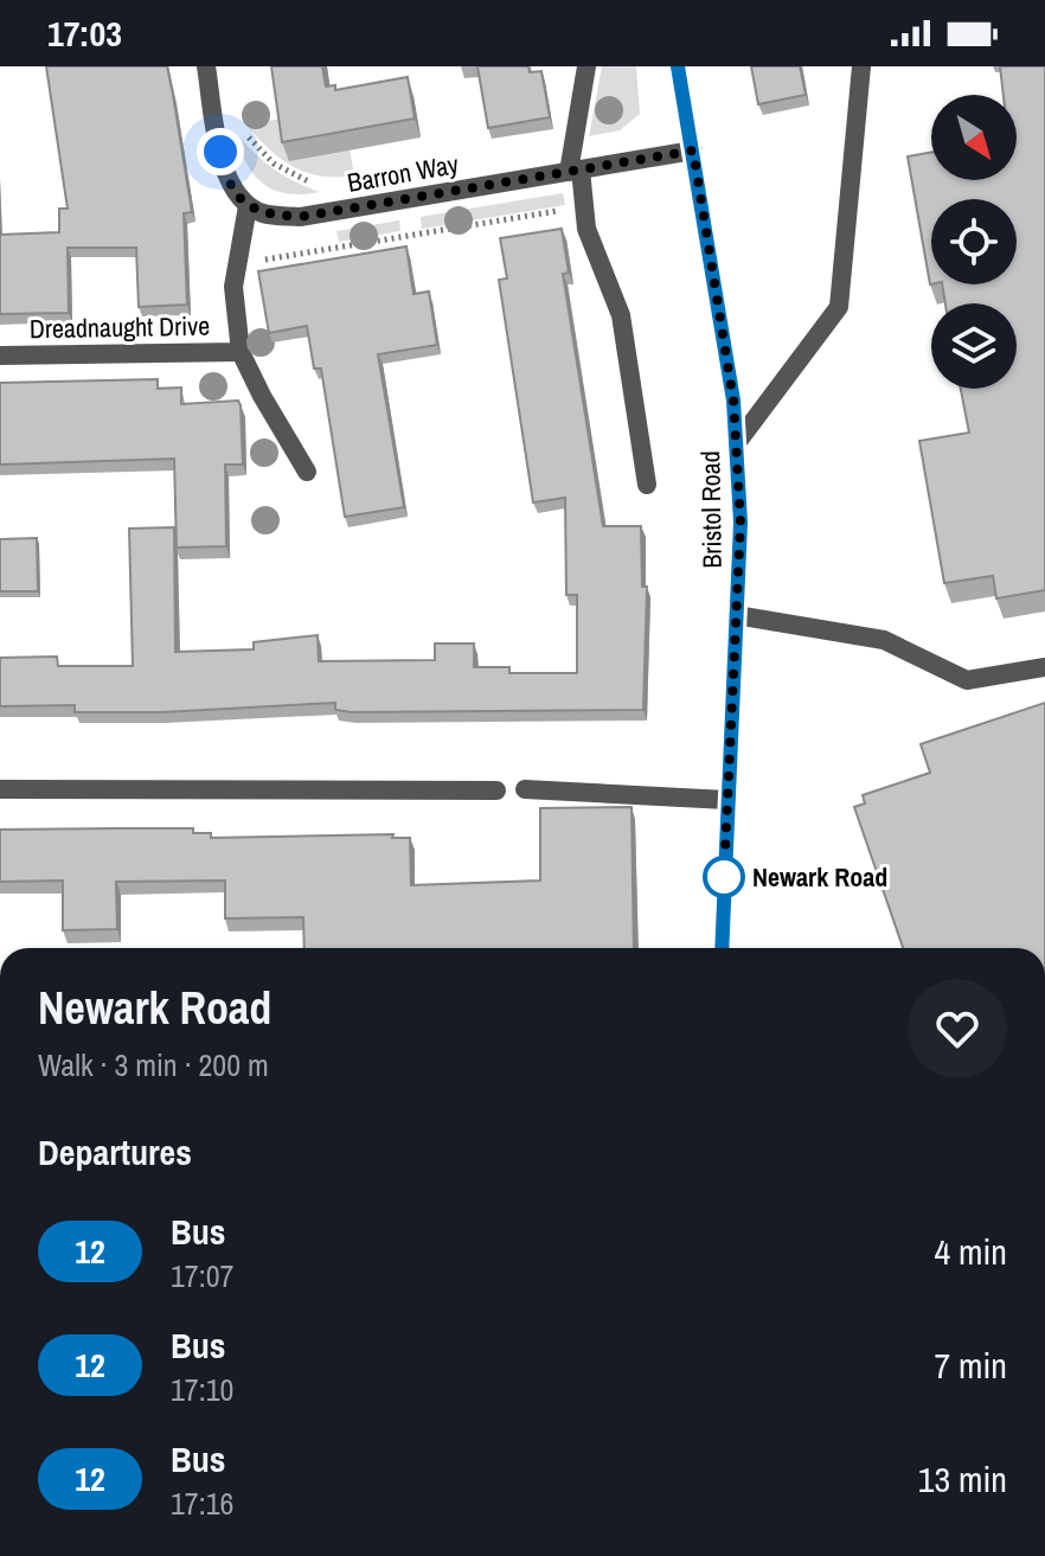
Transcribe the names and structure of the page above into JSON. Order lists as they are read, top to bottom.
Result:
{
  "streets": {
    "street": ["Barron Way", "Dreadnaught Drive", "Bristol Road"]
  },
  "crossings": [
    ["Barron Way", "Dreadnaught Drive"],
    ["Barron Way", "Bristol Road"]
  ],
  "places": ["Newark Road"],
  "lines": ["bus line 12"],
  "north": "bottom right",
  "page": {
    "status": "17:03",
    "heading": [
      ["Newark Road", "Walk · 3 min · 200 m"],
      "Departures"
    ],
    "list": [
      {
        "mark": "12",
        "name": "Bus",
        "note": "17:07",
        "value": "4 min"
      },
      {
        "mark": "12",
        "name": "Bus",
        "note": "17:10",
        "value": "7 min"
      },
      {
        "mark": "12",
        "name": "Bus",
        "note": "17:16",
        "value": "13 min"
      }
    ]
  }
}
